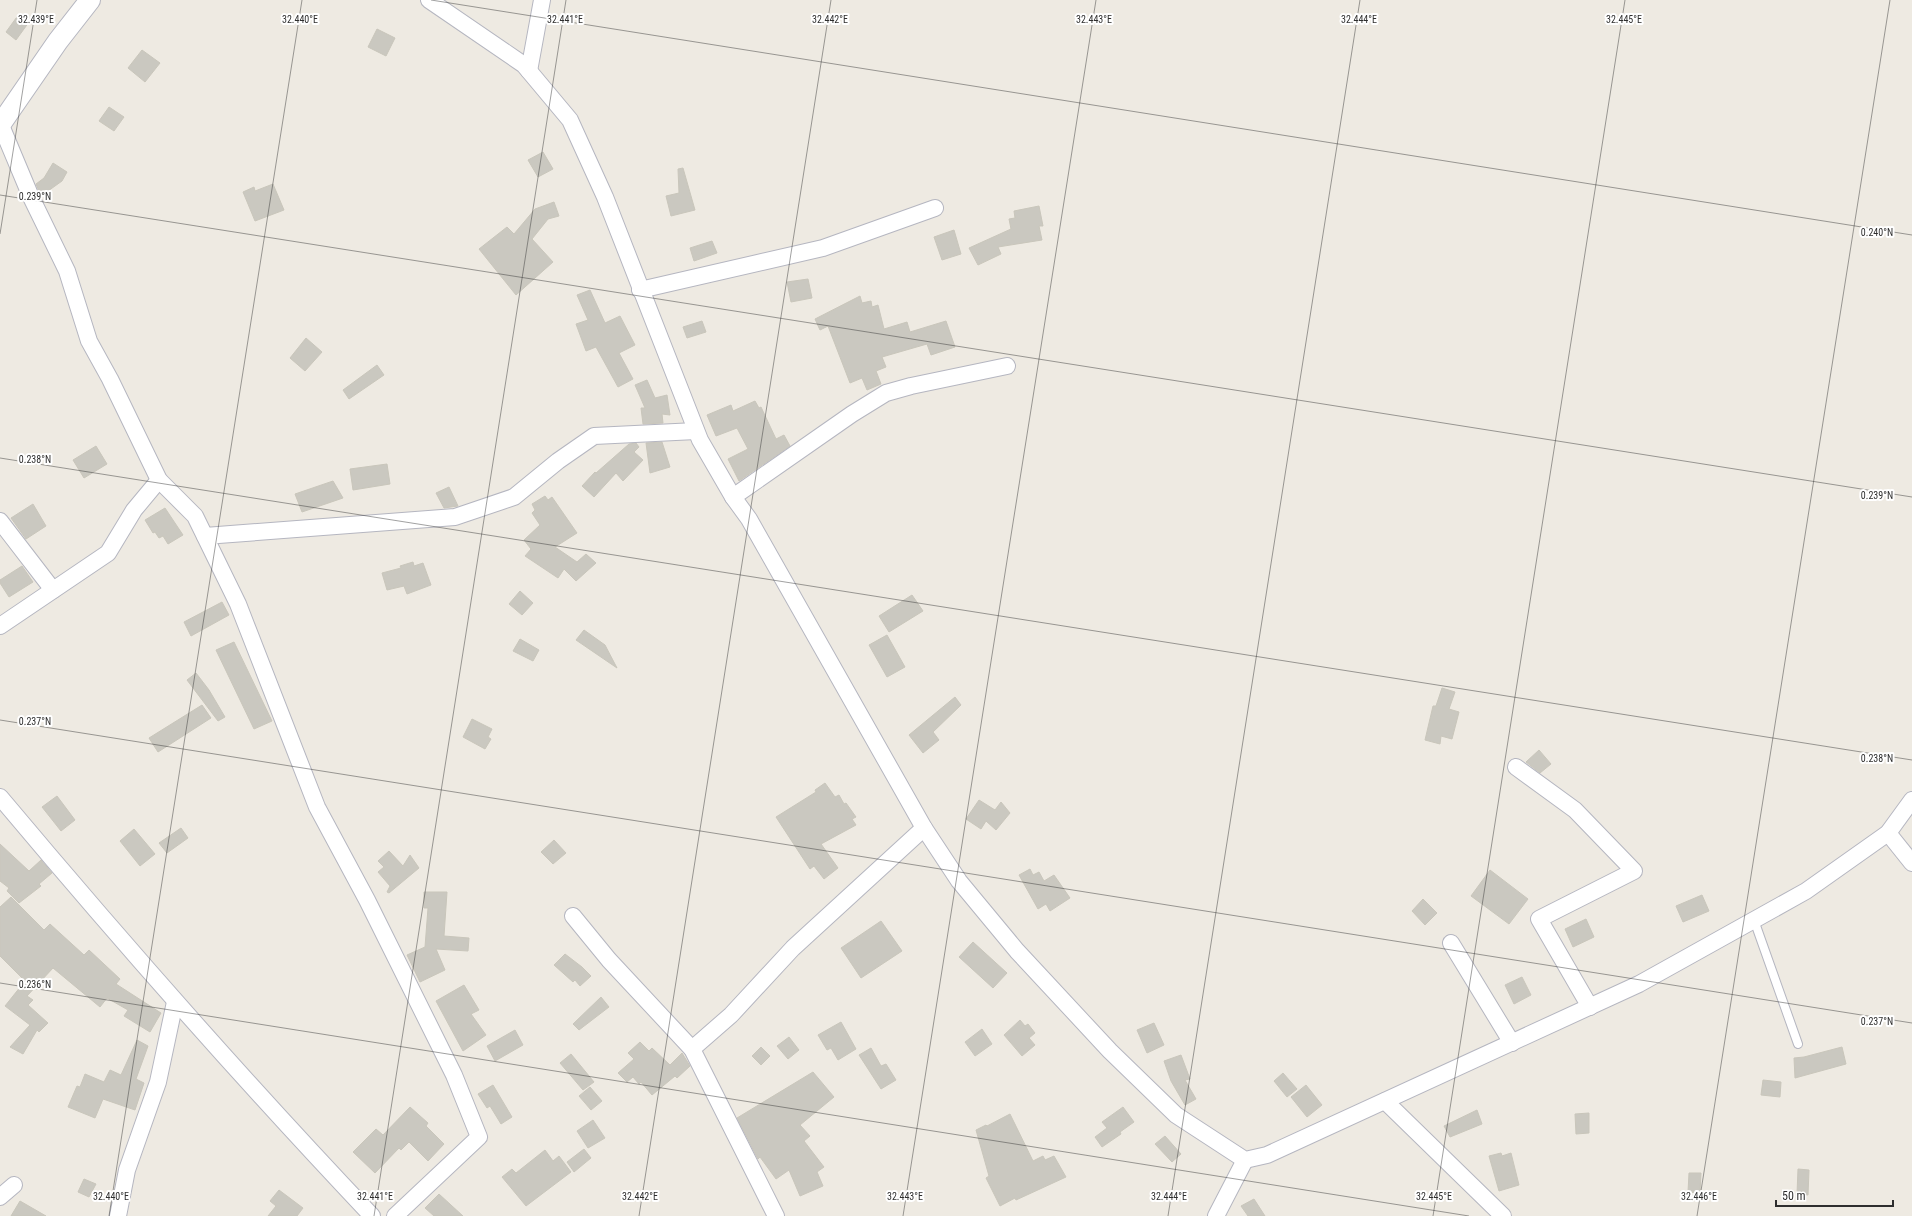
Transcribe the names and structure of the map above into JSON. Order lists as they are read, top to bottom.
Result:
{
  "scale_bar": "50 m",
  "coordinates": [
    "32.440°E",
    "32.441°E",
    "32.442°E",
    "32.443°E",
    "32.444°E",
    "32.445°E",
    "32.439°E",
    "0.239°N",
    "0.240°N",
    "0.238°N",
    "0.237°N",
    "0.236°N",
    "32.446°E"
  ]
}
